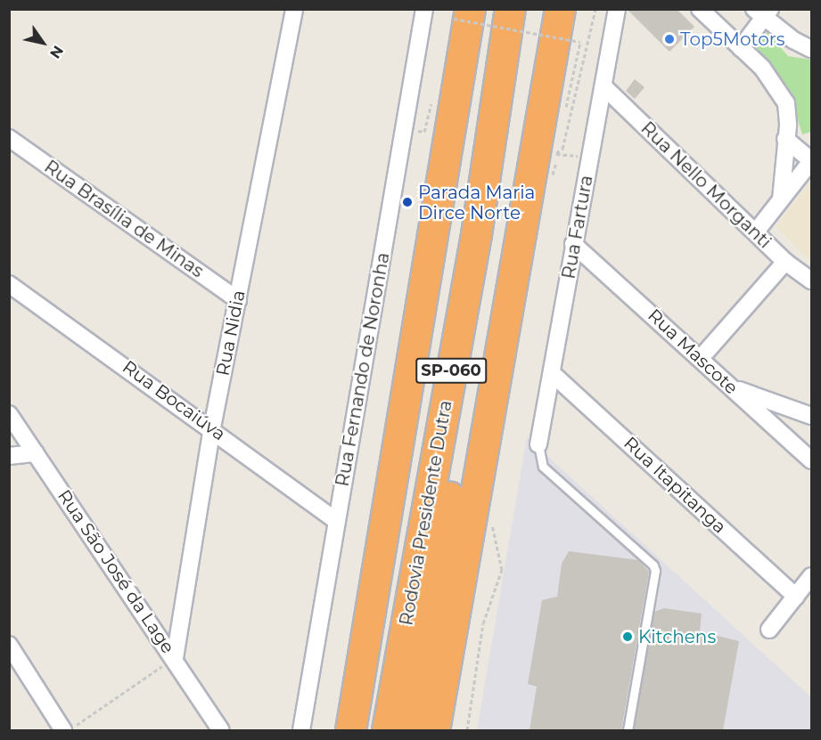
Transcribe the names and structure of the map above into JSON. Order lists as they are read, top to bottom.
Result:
{
  "streets": {
    "highway": ["SP-060", "Rodovia Presidente Dutra"],
    "street": [
      "Rua Nello Morganti",
      "Rua Brasília de Minas",
      "Rua Fartura",
      "Rua Nidia",
      "Rua Mascote",
      "Rua Fernando de Noronha",
      "Rua Bocaiúva",
      "Rua Itapitanga",
      "Rua São José da Lage"
    ]
  },
  "crossings": [
    ["Rua Nello Morganti", "Rua Fartura"],
    ["Rua Brasília de Minas", "Rua Nidia"],
    ["Rua Fartura", "Rua Mascote"],
    ["Rua Fartura", "Rua Itapitanga"],
    ["Rua Nidia", "Rua Bocaiúva"],
    ["Rua Nidia", "Rua São José da Lage"],
    ["Rua Fernando de Noronha", "Rua Bocaiúva"]
  ],
  "places": ["Top5Motors", "Parada Maria Dirce Norte", "Kitchens"],
  "north": "bottom right"
}
